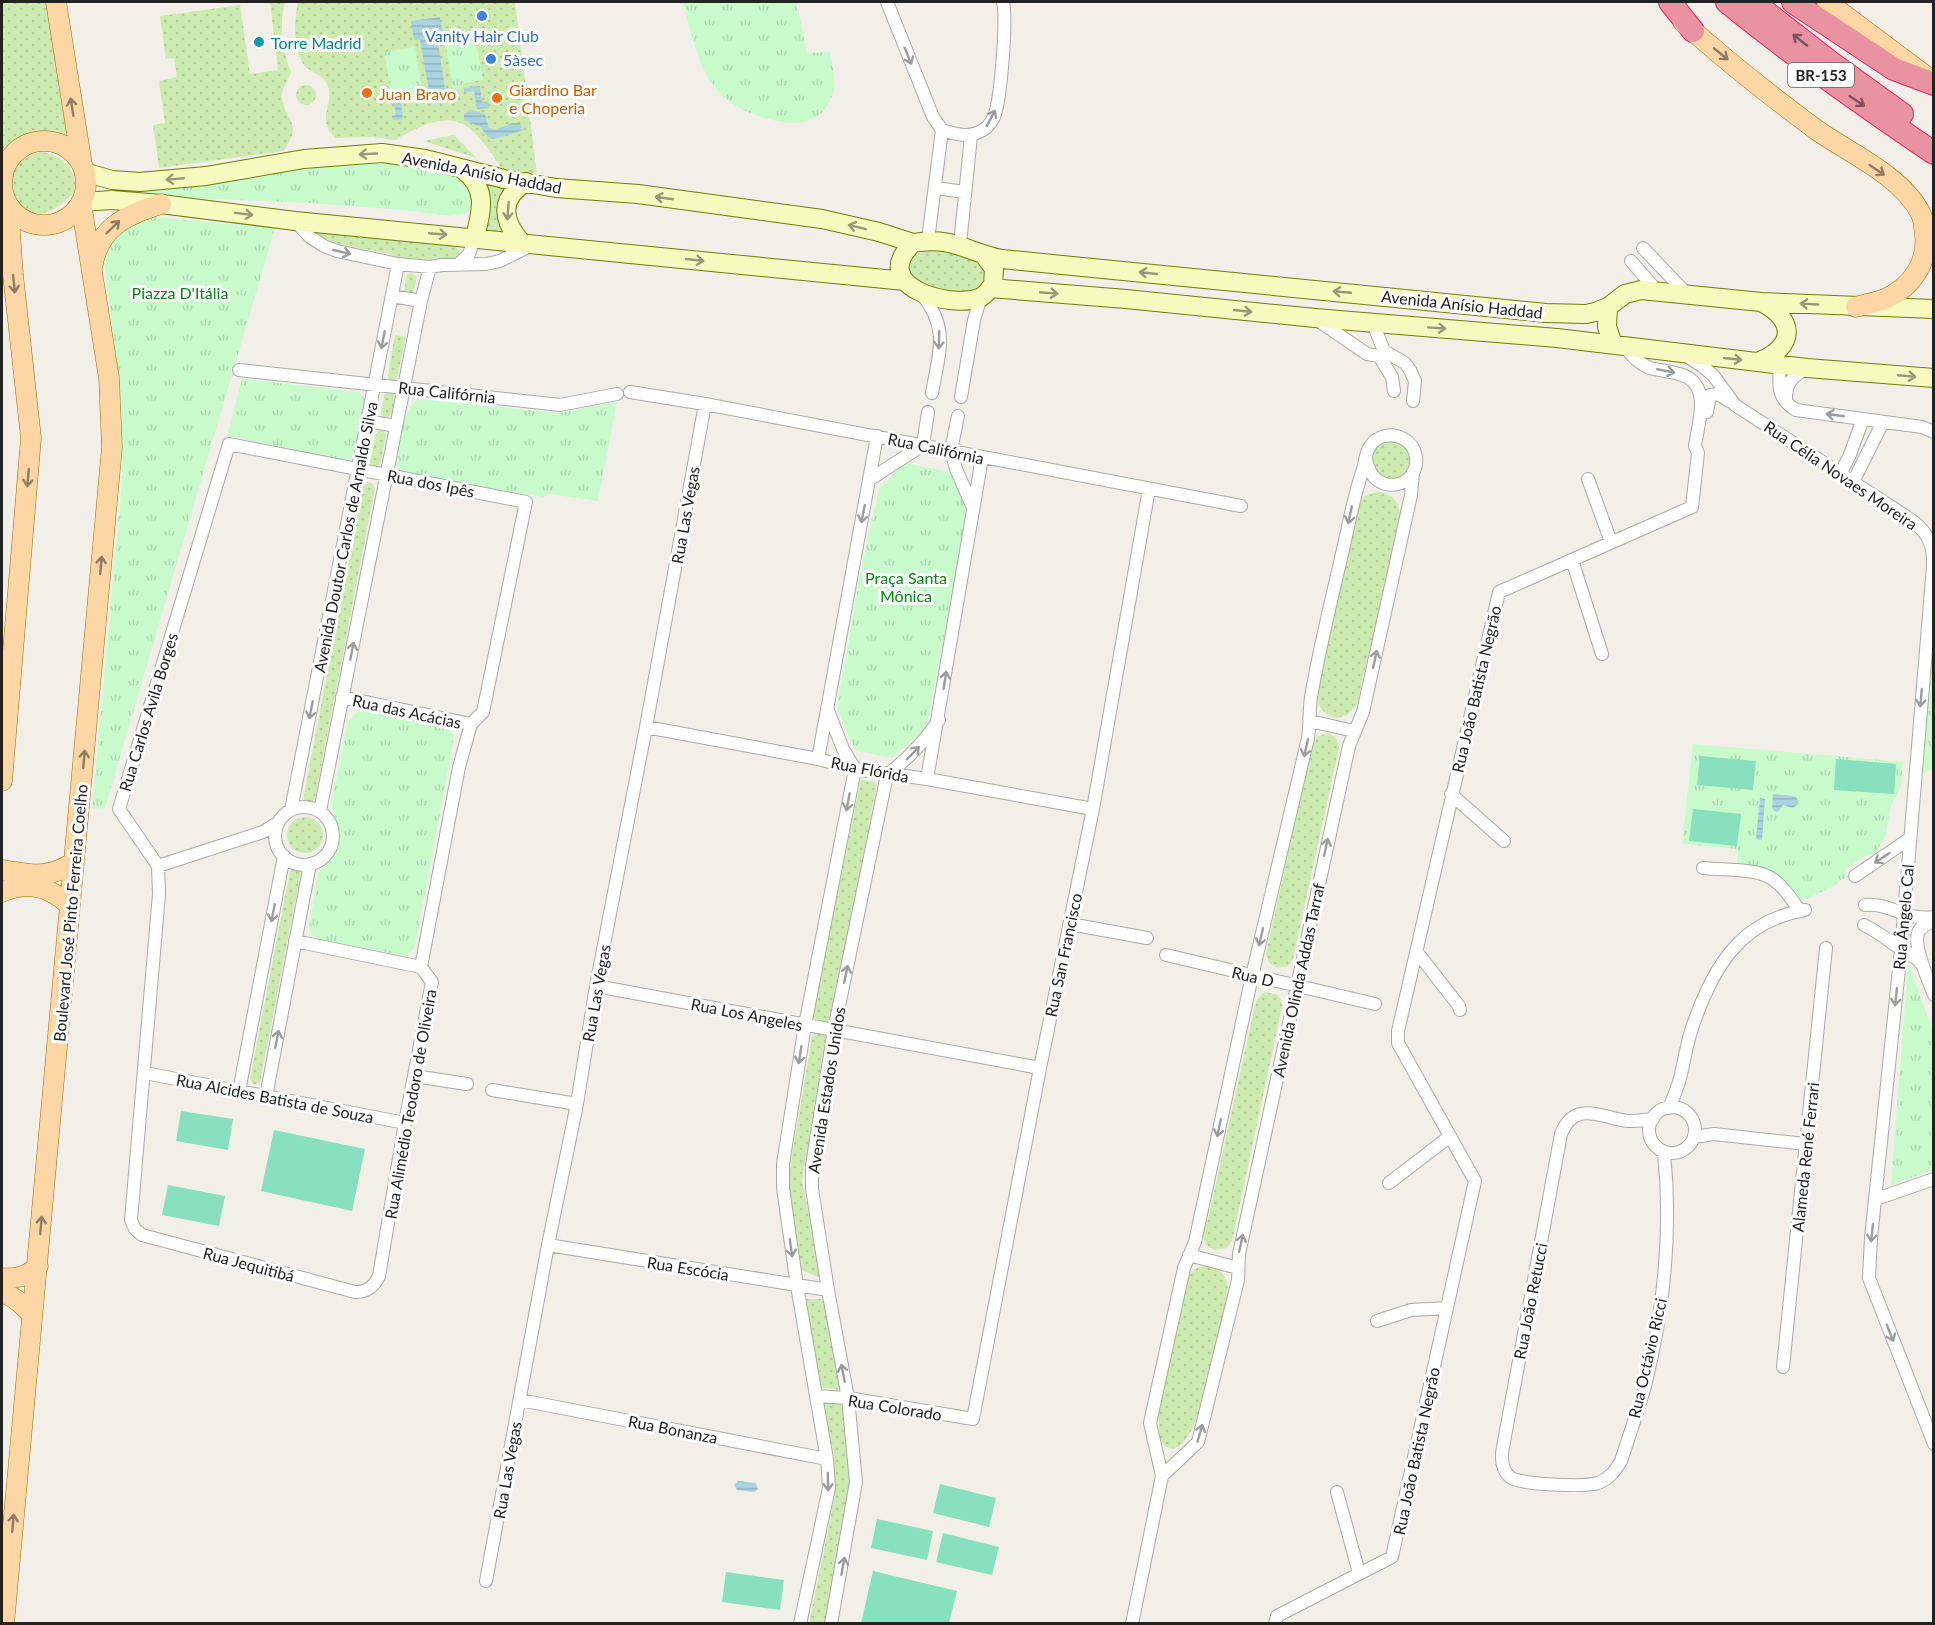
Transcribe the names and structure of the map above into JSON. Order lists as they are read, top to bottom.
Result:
{
  "streets": {
    "highway": ["BR-153"],
    "main road": ["Avenida Anísio Haddad", "Boulevard José Pinto Ferreira Coelho"],
    "street": [
      "Rua Califórnia",
      "Rua Célia Novaes Moreira",
      "Rua dos Ipês",
      "Rua Las Vegas",
      "Avenida Doutor Carlos de Arnaldo Silva",
      "Rua João Batista Negrão",
      "Rua das Acácias",
      "Rua Carlos Avila Borges",
      "Rua Flórida",
      "Rua Ângelo Cal",
      "Rua San Francisco",
      "Rua D",
      "Avenida Olinda Addas Tarraf",
      "Rua Los Angeles",
      "Avenida Estados Unidos",
      "Rua Alcides Batista de Souza",
      "Rua Alimédio Teodoro de Oliveira",
      "Alameda René Ferrari",
      "Rua Jequitibá",
      "Rua Escócia",
      "Rua João Retucci",
      "Rua Octávio Ricci",
      "Rua Colorado",
      "Rua Bonanza"
    ]
  },
  "crossings": [
    ["Avenida Anísio Haddad", "Rua Célia Novaes Moreira"],
    ["Avenida Anísio Haddad", "Boulevard José Pinto Ferreira Coelho"],
    ["Rua Califórnia", "Rua Las Vegas"],
    ["Rua Califórnia", "Avenida Doutor Carlos de Arnaldo Silva"],
    ["Rua Califórnia", "Rua San Francisco"],
    ["Rua Célia Novaes Moreira", "Rua João Batista Negrão"],
    ["Rua Célia Novaes Moreira", "Rua Ângelo Cal"],
    ["Rua dos Ipês", "Avenida Doutor Carlos de Arnaldo Silva"],
    ["Rua dos Ipês", "Rua Carlos Avila Borges"],
    ["Rua dos Ipês", "Rua Alimédio Teodoro de Oliveira"],
    ["Rua Las Vegas", "Rua Flórida"],
    ["Rua Las Vegas", "Rua Los Angeles"],
    ["Rua Las Vegas", "Rua Escócia"],
    ["Rua Las Vegas", "Rua Bonanza"],
    ["Avenida Doutor Carlos de Arnaldo Silva", "Rua das Acácias"],
    ["Rua das Acácias", "Rua Alimédio Teodoro de Oliveira"],
    ["Rua Flórida", "Rua San Francisco"],
    ["Rua Flórida", "Avenida Estados Unidos"],
    ["Rua San Francisco", "Rua Los Angeles"],
    ["Rua San Francisco", "Rua Colorado"],
    ["Rua D", "Avenida Olinda Addas Tarraf"],
    ["Rua Los Angeles", "Avenida Estados Unidos"],
    ["Avenida Estados Unidos", "Rua Escócia"],
    ["Avenida Estados Unidos", "Rua Colorado"],
    ["Avenida Estados Unidos", "Rua Bonanza"],
    ["Rua Alcides Batista de Souza", "Rua Alimédio Teodoro de Oliveira"],
    ["Rua Alcides Batista de Souza", "Rua Jequitibá"],
    ["Rua Alimédio Teodoro de Oliveira", "Rua Jequitibá"],
    ["Rua João Retucci", "Rua Octávio Ricci"]
  ],
  "one_way": ["Rua Ângelo Cal"],
  "parks": ["Piazza D'Itália", "Praça Santa Mônica"],
  "places": [
    "Vanity Hair Club",
    "Torre Madrid",
    "5àsec",
    "Juan Bravo",
    "Giardino Bar e Choperia"
  ]
}
